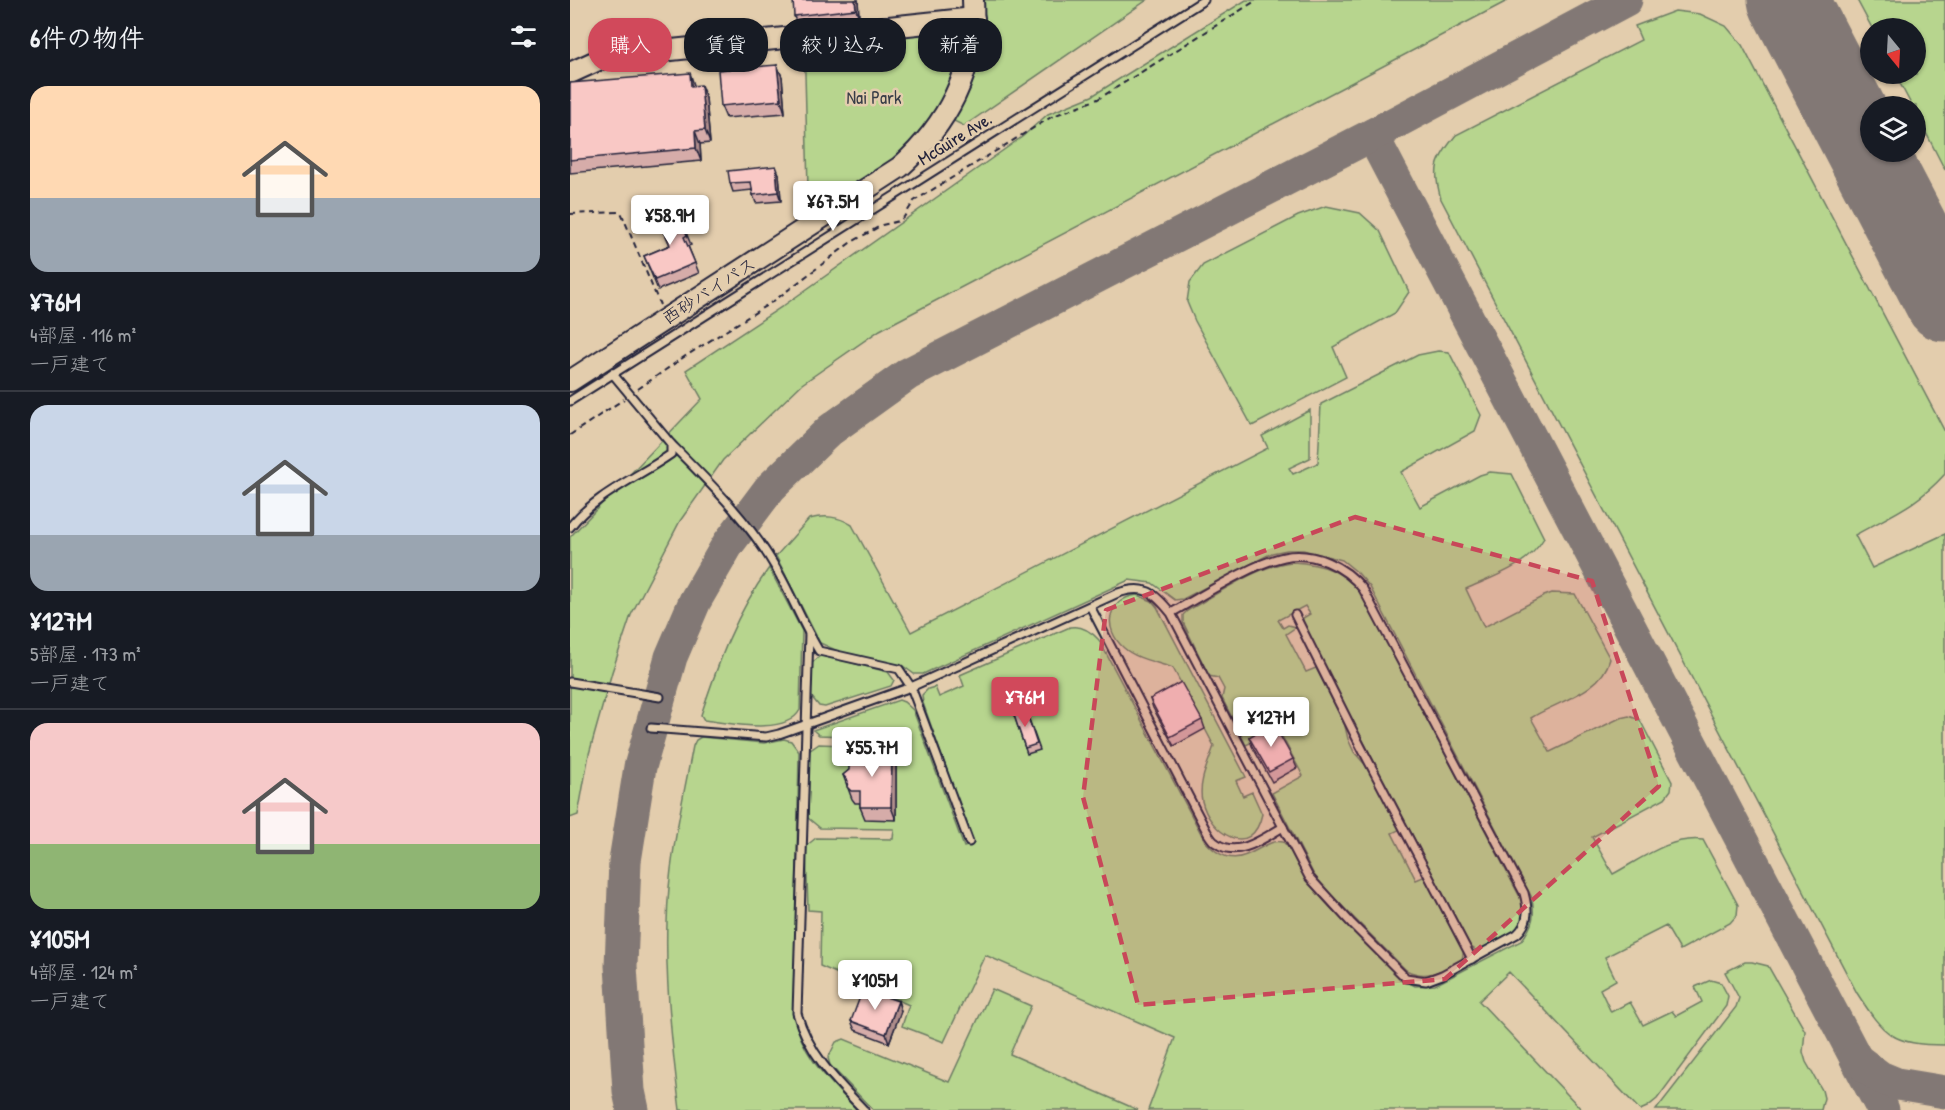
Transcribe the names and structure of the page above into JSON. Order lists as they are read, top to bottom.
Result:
{
  "streets": {
    "street": ["西砂バイパス"],
    "lane": ["McGuire Ave."]
  },
  "parks": ["Nai Park"],
  "north": "bottom",
  "page": {
    "heading": "6件の物件",
    "chip": [
      "購入",
      "賃貸",
      "絞り込み",
      "新着"
    ],
    "list": [
      {
        "name": "¥76M",
        "note": "4部屋 · 116 m² · 一戸建て"
      },
      {
        "name": "¥127M",
        "note": "5部屋 · 173 m² · 一戸建て"
      },
      {
        "name": "¥105M",
        "note": "4部屋 · 124 m² · 一戸建て"
      }
    ],
    "price": [
      "¥67.5M",
      "¥58.9M",
      "¥76M",
      "¥127M",
      "¥55.7M",
      "¥105M"
    ]
  }
}
